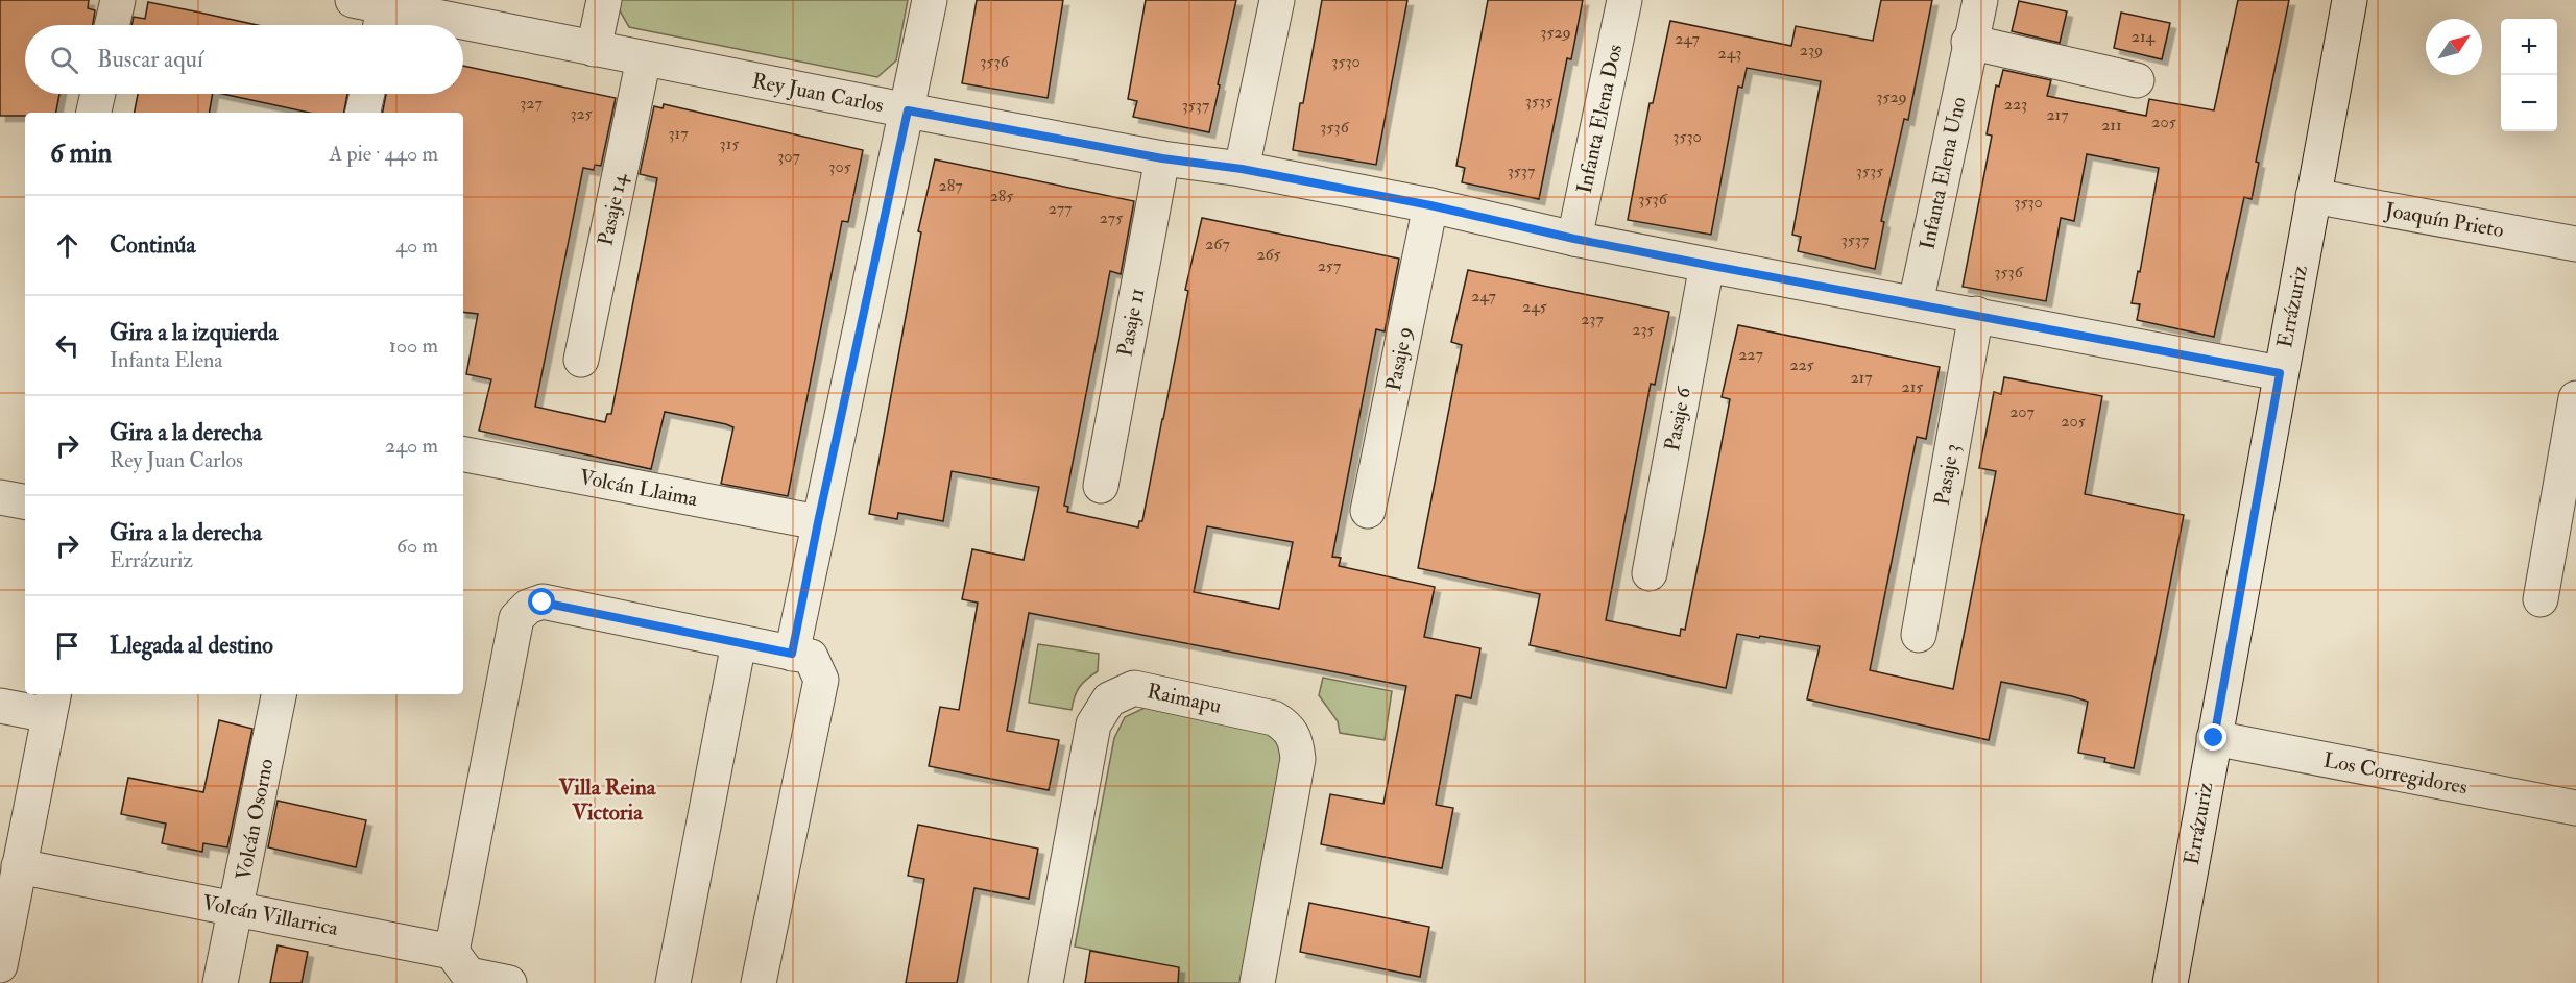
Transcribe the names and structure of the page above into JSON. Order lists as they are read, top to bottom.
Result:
{
  "streets": {
    "street": [
      "Rey Juan Carlos",
      "Infanta Elena Dos",
      "Infanta Elena Uno",
      "Pasaje 14",
      "Joaquín Prieto",
      "Errázuriz",
      "Pasaje 11",
      "Pasaje 9",
      "Pasaje 6",
      "Pasaje 3",
      "Volcán Llaima",
      "Raimapu",
      "Los Corregidores",
      "Volcán Osorno",
      "Volcán Villarrica"
    ]
  },
  "crossings": [
    ["Rey Juan Carlos", "Infanta Elena Dos"],
    ["Rey Juan Carlos", "Infanta Elena Uno"],
    ["Rey Juan Carlos", "Pasaje 14"],
    ["Rey Juan Carlos", "Errázuriz"],
    ["Rey Juan Carlos", "Pasaje 11"],
    ["Rey Juan Carlos", "Pasaje 9"],
    ["Rey Juan Carlos", "Pasaje 6"],
    ["Rey Juan Carlos", "Pasaje 3"],
    ["Joaquín Prieto", "Errázuriz"],
    ["Errázuriz", "Los Corregidores"],
    ["Volcán Osorno", "Volcán Villarrica"]
  ],
  "districts": ["Villa Reina Victoria"],
  "house_numbers": [
    "3529",
    "214",
    "247",
    "239",
    "243",
    "3536",
    "3530",
    "3529",
    "3535",
    "327",
    "223",
    "3537",
    "325",
    "217",
    "205",
    "211",
    "3536",
    "317",
    "3530",
    "315",
    "307",
    "305",
    "3537",
    "3535",
    "287",
    "285",
    "3536",
    "3530",
    "277",
    "275",
    "3537",
    "267",
    "265",
    "257",
    "3536",
    "247",
    "245",
    "237",
    "235",
    "227",
    "225",
    "217",
    "215",
    "207",
    "205"
  ],
  "north": "top right",
  "page": {
    "map_buttons": ["+", "−"],
    "search": "Buscar aquí",
    "heading": ["6 min", "A pie · 440 m"],
    "list": [
      ["Continúa", "40 m"],
      ["Gira a la izquierda", "Infanta Elena", "100 m"],
      ["Gira a la derecha", "Rey Juan Carlos", "240 m"],
      ["Gira a la derecha", "Errázuriz", "60 m"],
      "Llegada al destino"
    ]
  }
}
